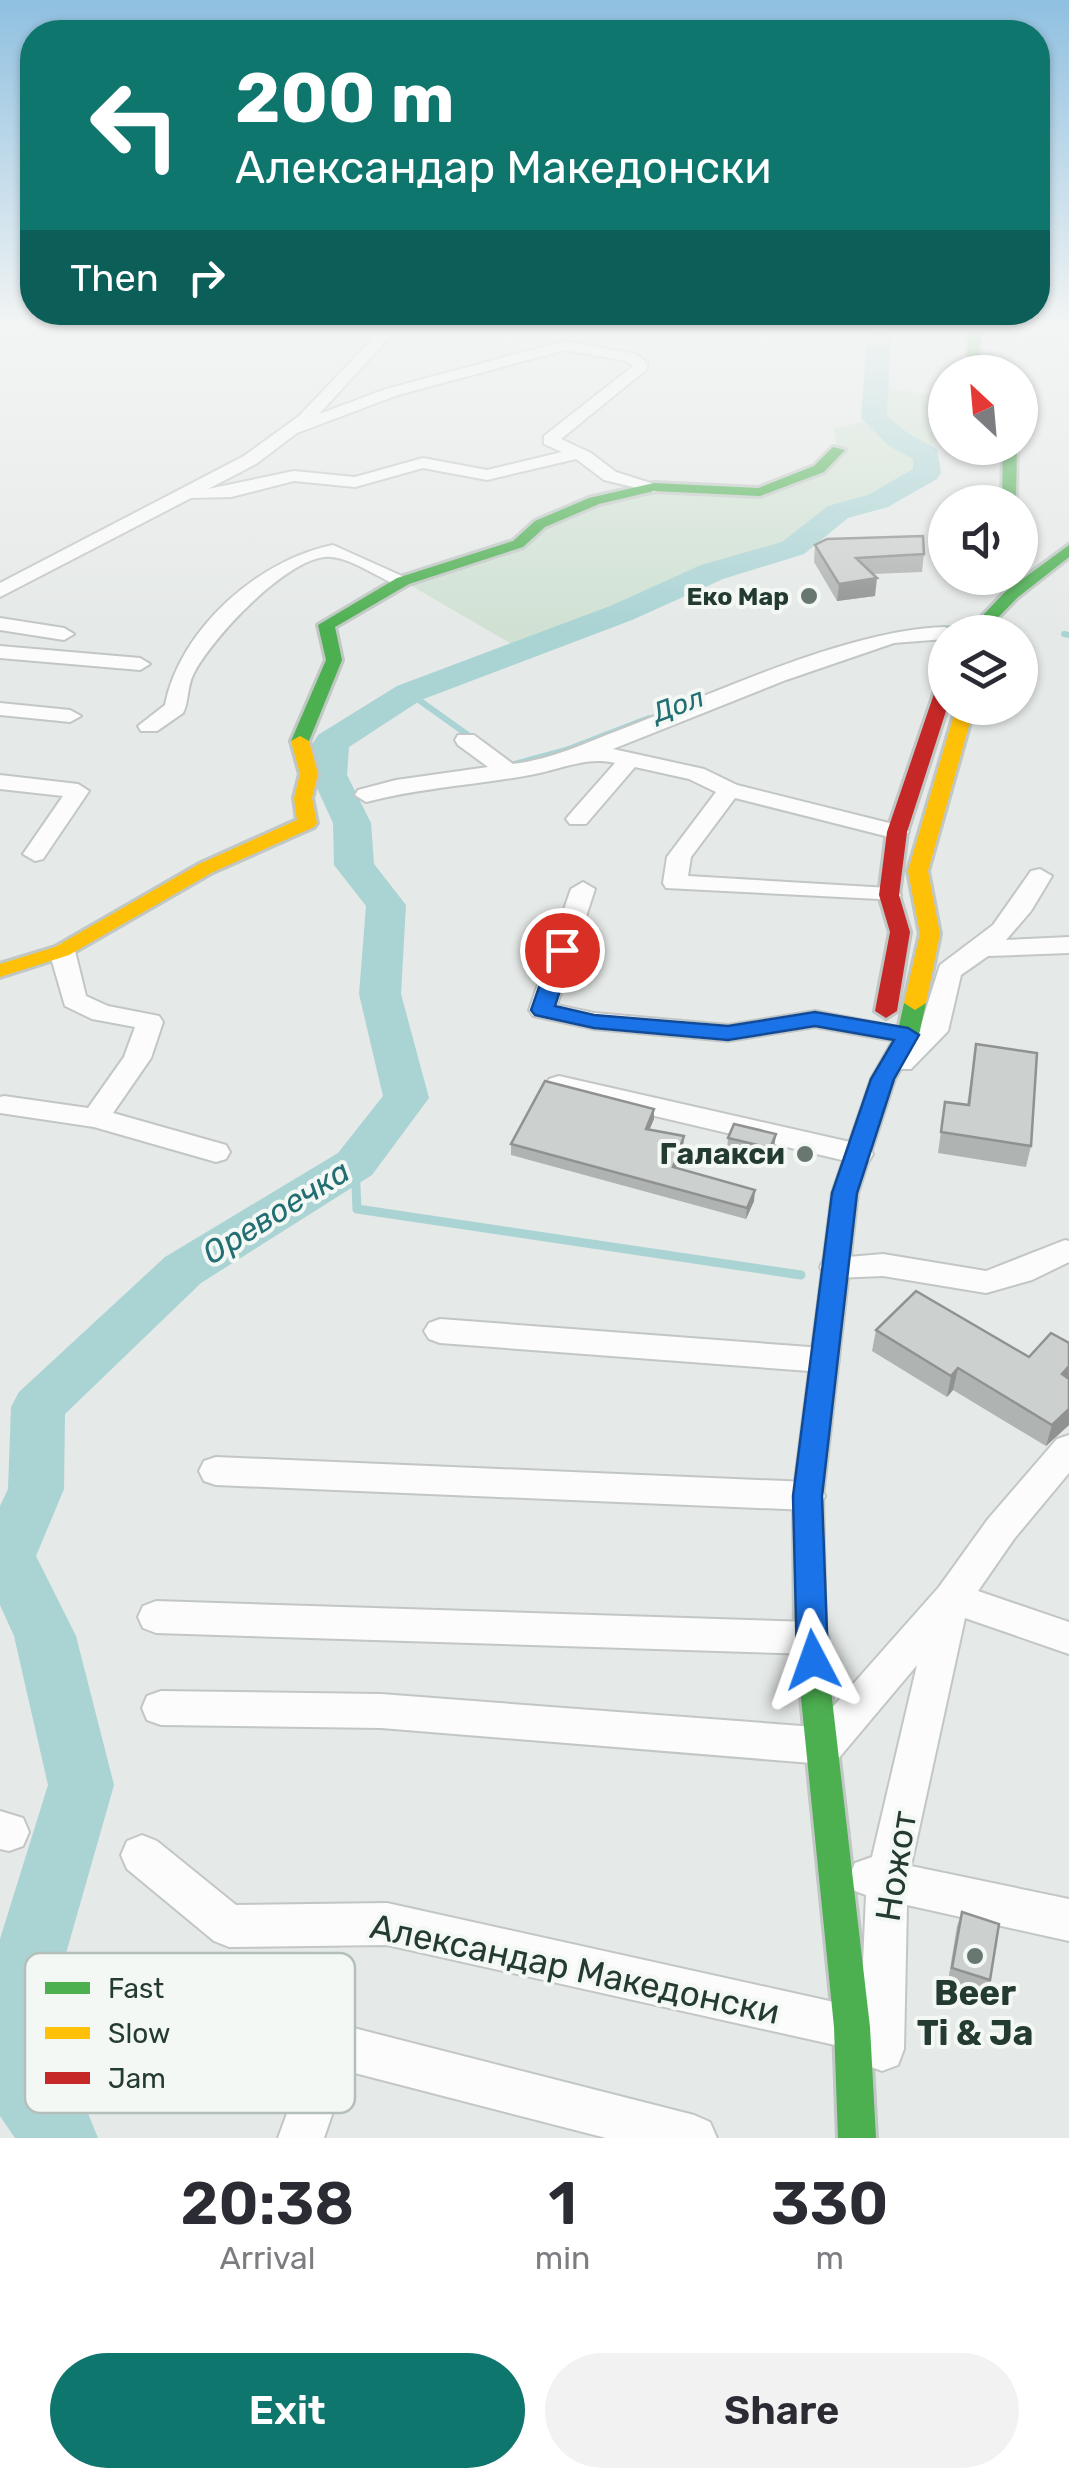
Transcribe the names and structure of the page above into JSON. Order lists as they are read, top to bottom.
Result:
{
  "streets": {
    "street": ["Ножот", "Александар Македонски"]
  },
  "crossings": [
    ["Ножот", "Александар Македонски"]
  ],
  "water": ["Дол", "Оревоечка"],
  "places": ["Еко Мар", "Галакси", "Beer Ti & Ja"],
  "legend": ["Fast", "Slow", "Jam"],
  "north": "top left",
  "page": {
    "turn": ["200 m", "Александар Македонски"],
    "then": "Then",
    "eta": [
      "20:38",
      "Arrival",
      "1",
      "min",
      "330",
      "m"
    ],
    "buttons": ["Exit", "Share"]
  }
}
